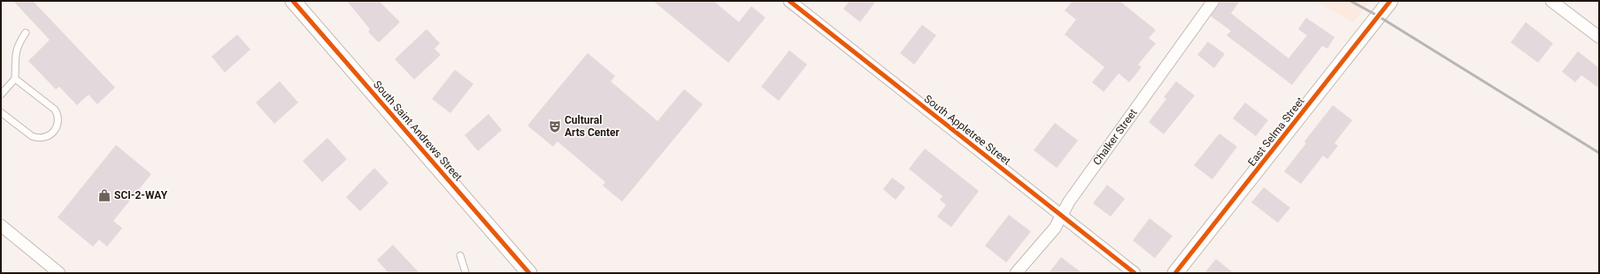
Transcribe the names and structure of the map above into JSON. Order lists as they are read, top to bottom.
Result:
{
  "streets": {
    "street": [
      "South Appletree Street",
      "South Saint Andrews Street",
      "East Selma Street",
      "Chalker Street"
    ]
  },
  "crossings": [
    ["South Appletree Street", "Chalker Street"]
  ],
  "places": {
    "theatre": ["Cultural Arts Center"],
    "shop": ["SCI-2-WAY"]
  }
}
